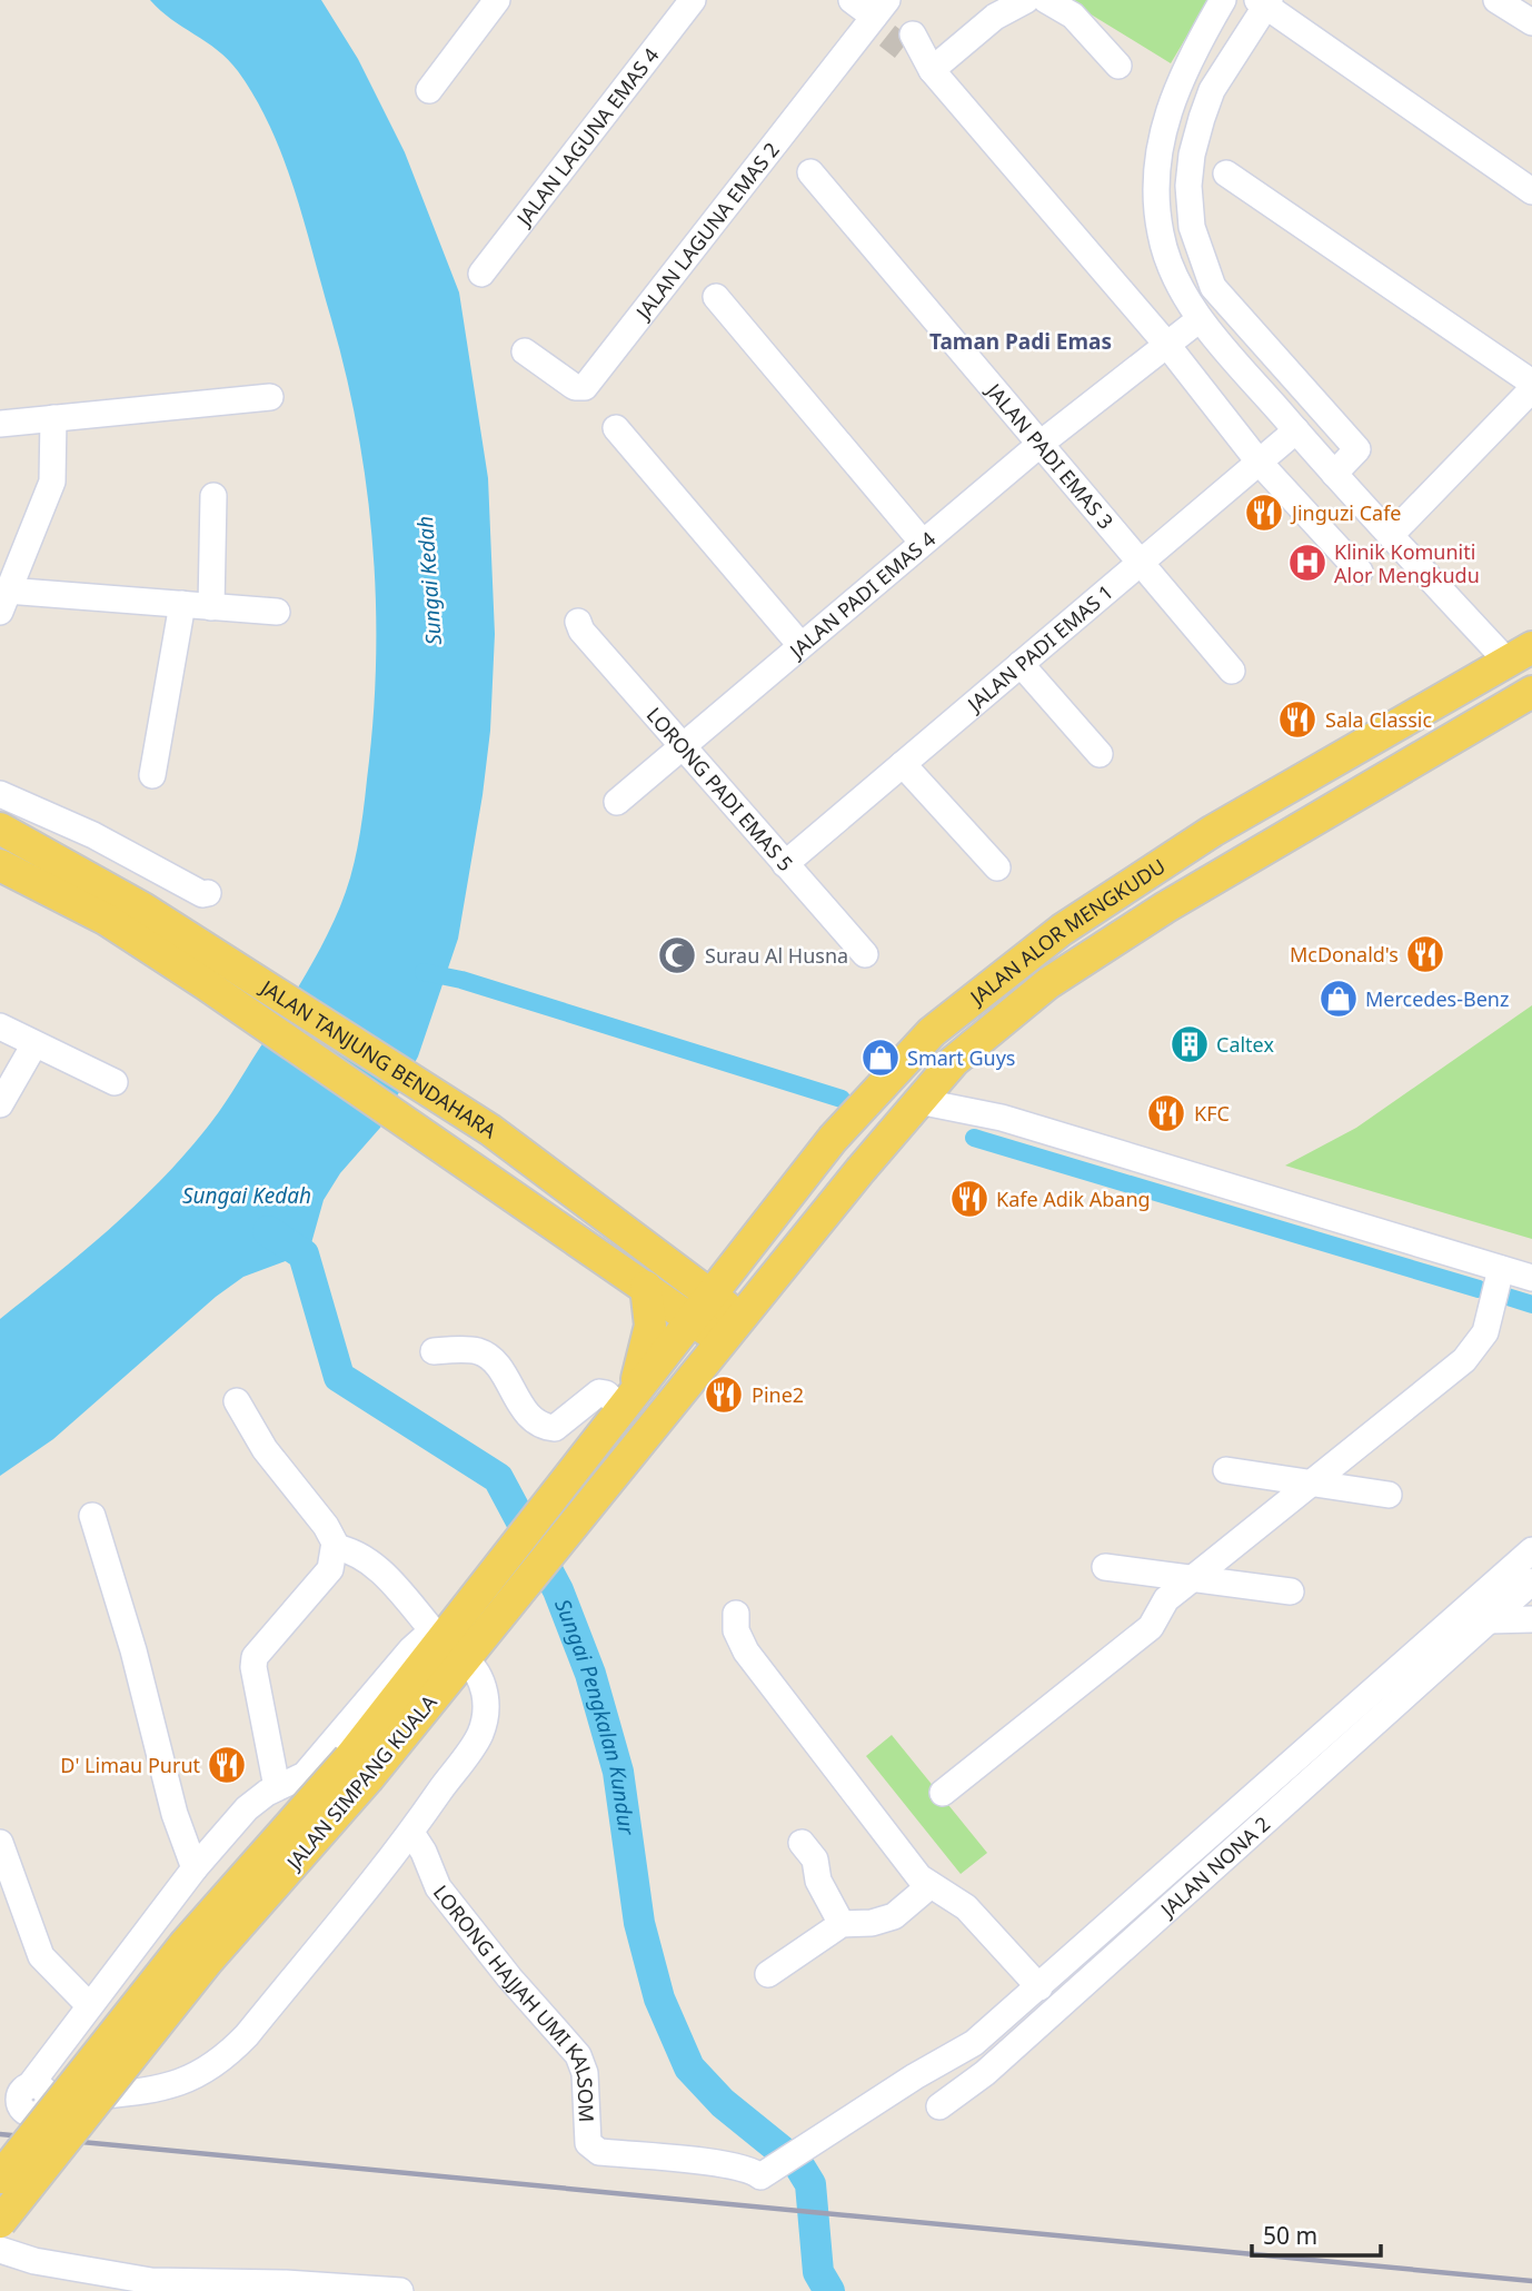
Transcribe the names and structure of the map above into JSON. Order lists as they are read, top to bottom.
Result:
{
  "streets": {
    "main road": ["JALAN ALOR MENGKUDU", "JALAN TANJUNG BENDAHARA", "JALAN SIMPANG KUALA"],
    "street": [
      "JALAN LAGUNA EMAS 4",
      "JALAN LAGUNA EMAS 2",
      "JALAN PADI EMAS 3",
      "JALAN PADI EMAS 4",
      "JALAN PADI EMAS 1",
      "LORONG PADI EMAS 5",
      "JALAN NONA 2",
      "LORONG HAJJAH UMI KALSOM"
    ]
  },
  "crossings": [
    ["JALAN PADI EMAS 3", "JALAN PADI EMAS 4"],
    ["JALAN PADI EMAS 3", "JALAN PADI EMAS 1"],
    ["JALAN PADI EMAS 4", "LORONG PADI EMAS 5"],
    ["JALAN PADI EMAS 1", "LORONG PADI EMAS 5"],
    ["JALAN ALOR MENGKUDU", "JALAN TANJUNG BENDAHARA"],
    ["JALAN ALOR MENGKUDU", "JALAN SIMPANG KUALA"],
    ["JALAN TANJUNG BENDAHARA", "JALAN SIMPANG KUALA"]
  ],
  "districts": ["Taman Padi Emas"],
  "water": ["Sungai Kedah", "Sungai Pengkalan Kundur"],
  "places": {
    "restaurant": [
      "Jinguzi Cafe",
      "Sala Classic",
      "McDonald's",
      "KFC",
      "Kafe Adik Abang",
      "Pine2",
      "D' Limau Purut"
    ],
    "hospital": ["Klinik Komuniti Alor Mengkudu"],
    "mosque": ["Surau Al Husna"],
    "shop": ["Mercedes-Benz", "Smart Guys"],
    "building": ["Caltex"]
  },
  "scale_bar": "50 m"
}
